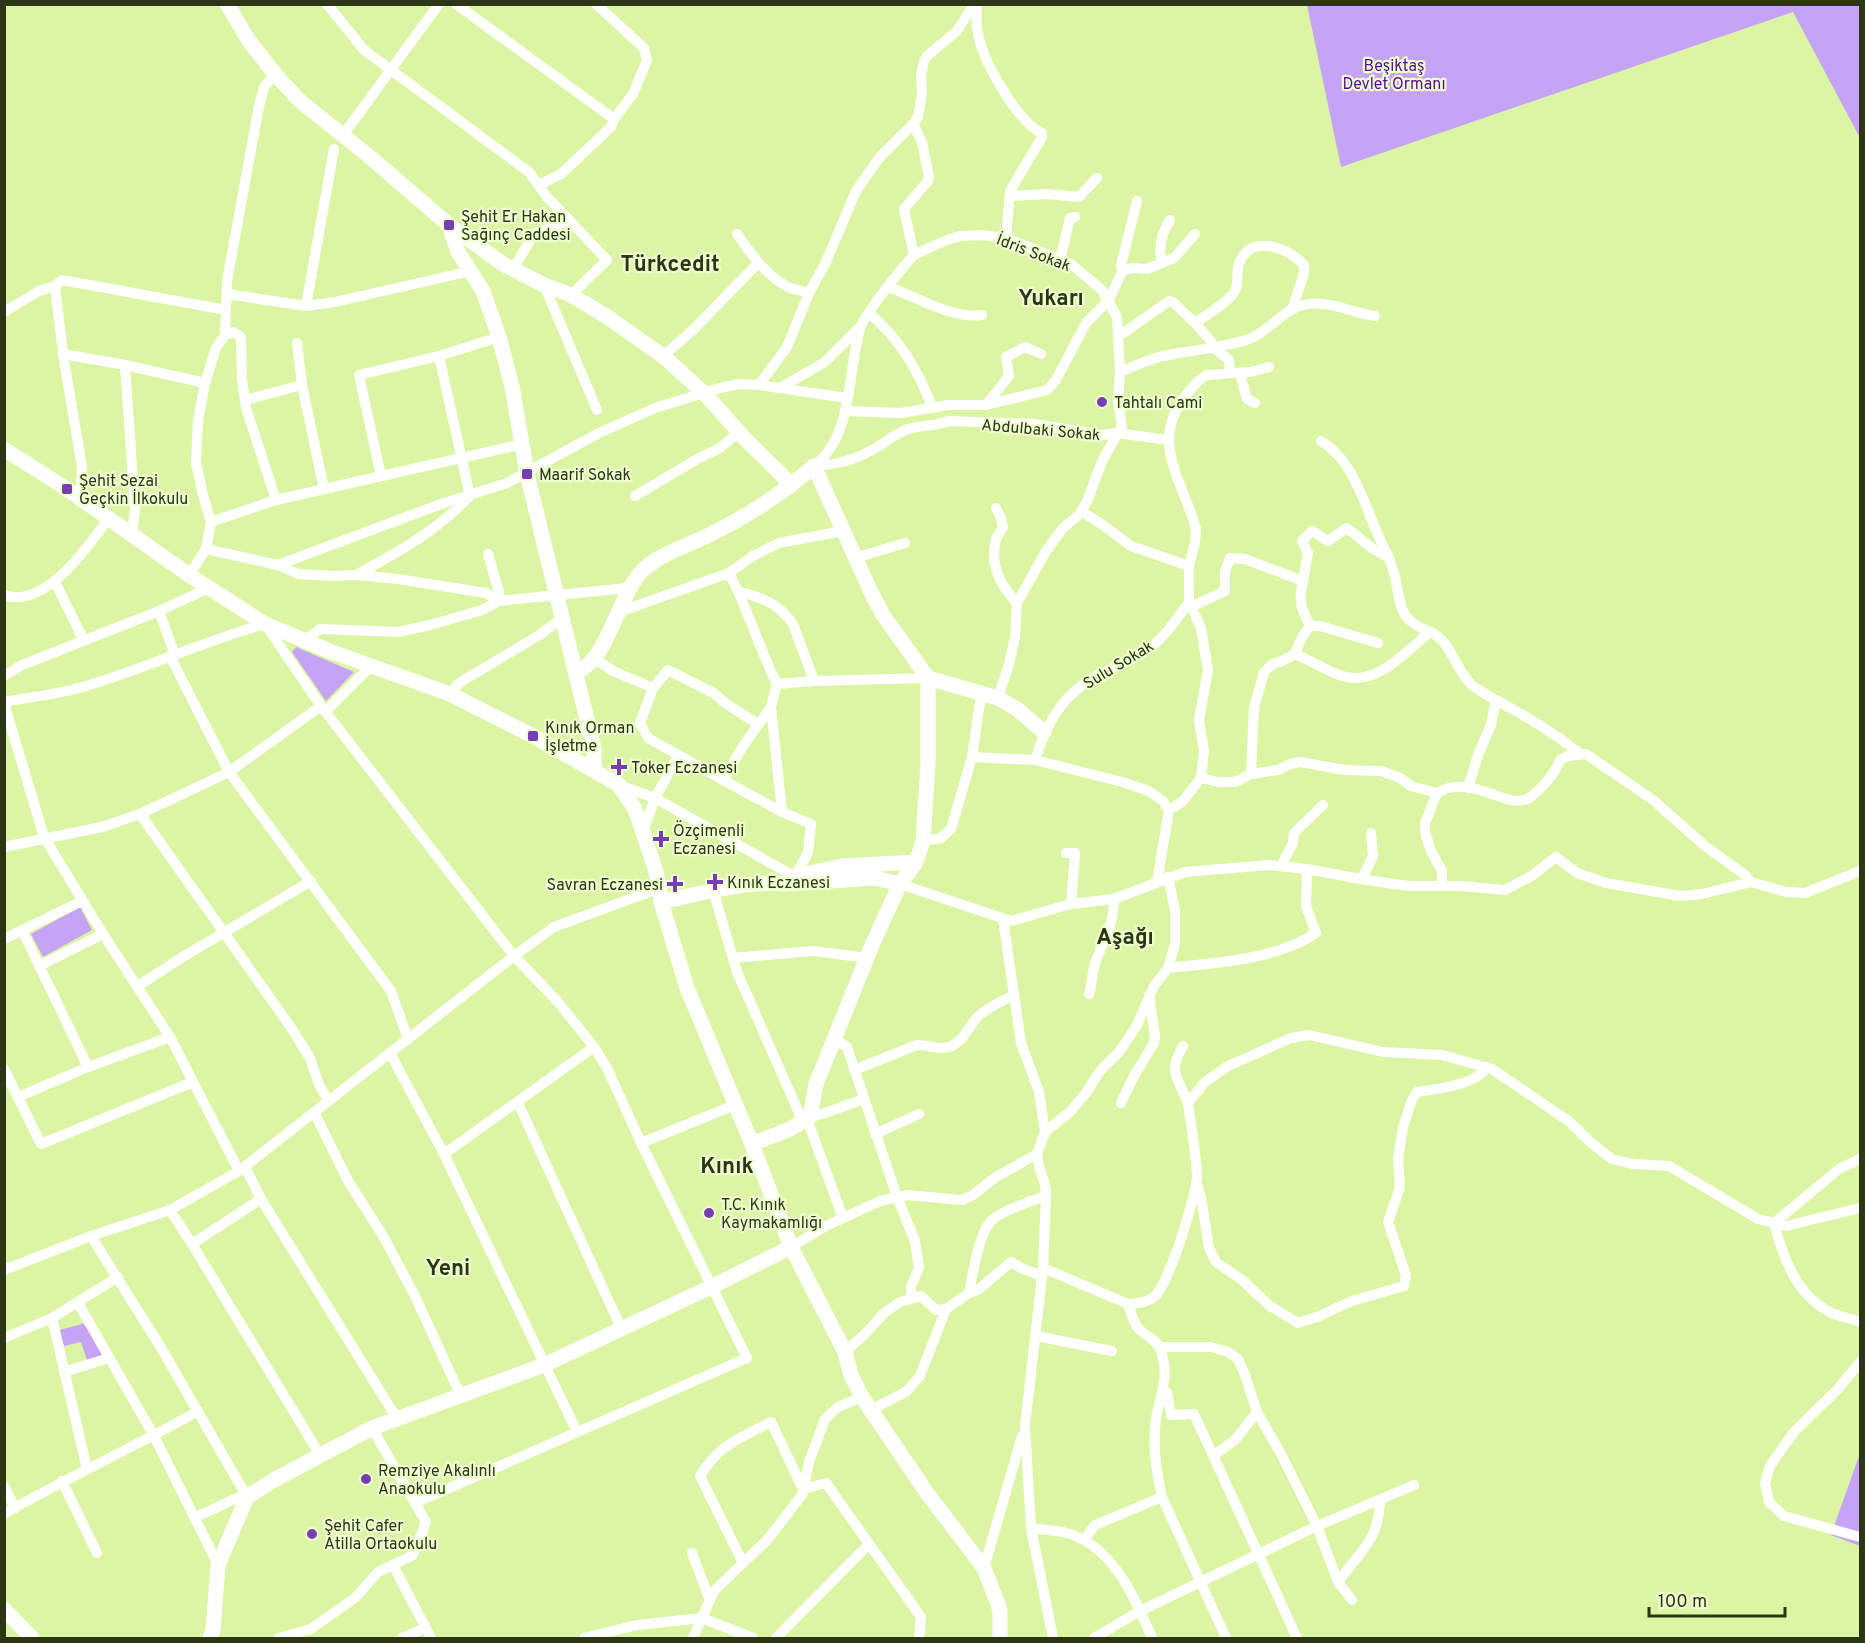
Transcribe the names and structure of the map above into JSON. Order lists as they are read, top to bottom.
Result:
{
  "streets": {
    "street": ["İdris Sokak", "Abdulbaki Sokak", "Sulu Sokak"]
  },
  "districts": [
    "Türkcedit",
    "Yukarı",
    "Aşağı",
    "Kınık",
    "Yeni"
  ],
  "parks": ["Beşiktaş Devlet Ormanı"],
  "places": {
    "transit": [
      "Şehit Er Hakan Sağınç Caddesi",
      "Maarif Sokak",
      "Şehit Sezai Geçkin İlkokulu",
      "Kınık Orman İşletme"
    ],
    "other": [
      "Tahtalı Cami",
      "T.C. Kınık Kaymakamlığı",
      "Remziye Akalınlı Anaokulu",
      "Şehit Cafer Atilla Ortaokulu"
    ],
    "health": [
      "Toker Eczanesi",
      "Özçimenli Eczanesi",
      "Kınık Eczanesi",
      "Savran Eczanesi"
    ]
  },
  "scale_bar": "100 m"
}
